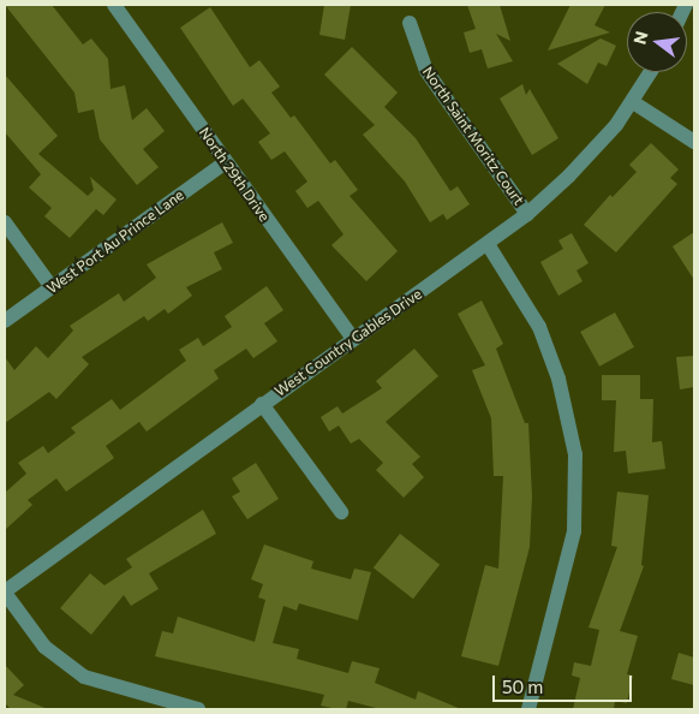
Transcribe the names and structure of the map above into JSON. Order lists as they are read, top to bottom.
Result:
{
  "streets": {
    "street": [
      "North Saint Moritz Court",
      "North 29th Drive",
      "West Port Au Prince Lane",
      "West Country Gables Drive"
    ]
  },
  "crossings": [
    ["North Saint Moritz Court", "West Country Gables Drive"],
    ["North 29th Drive", "West Port Au Prince Lane"],
    ["North 29th Drive", "West Country Gables Drive"]
  ],
  "scale_bar": "50 m",
  "north": "left"
}
